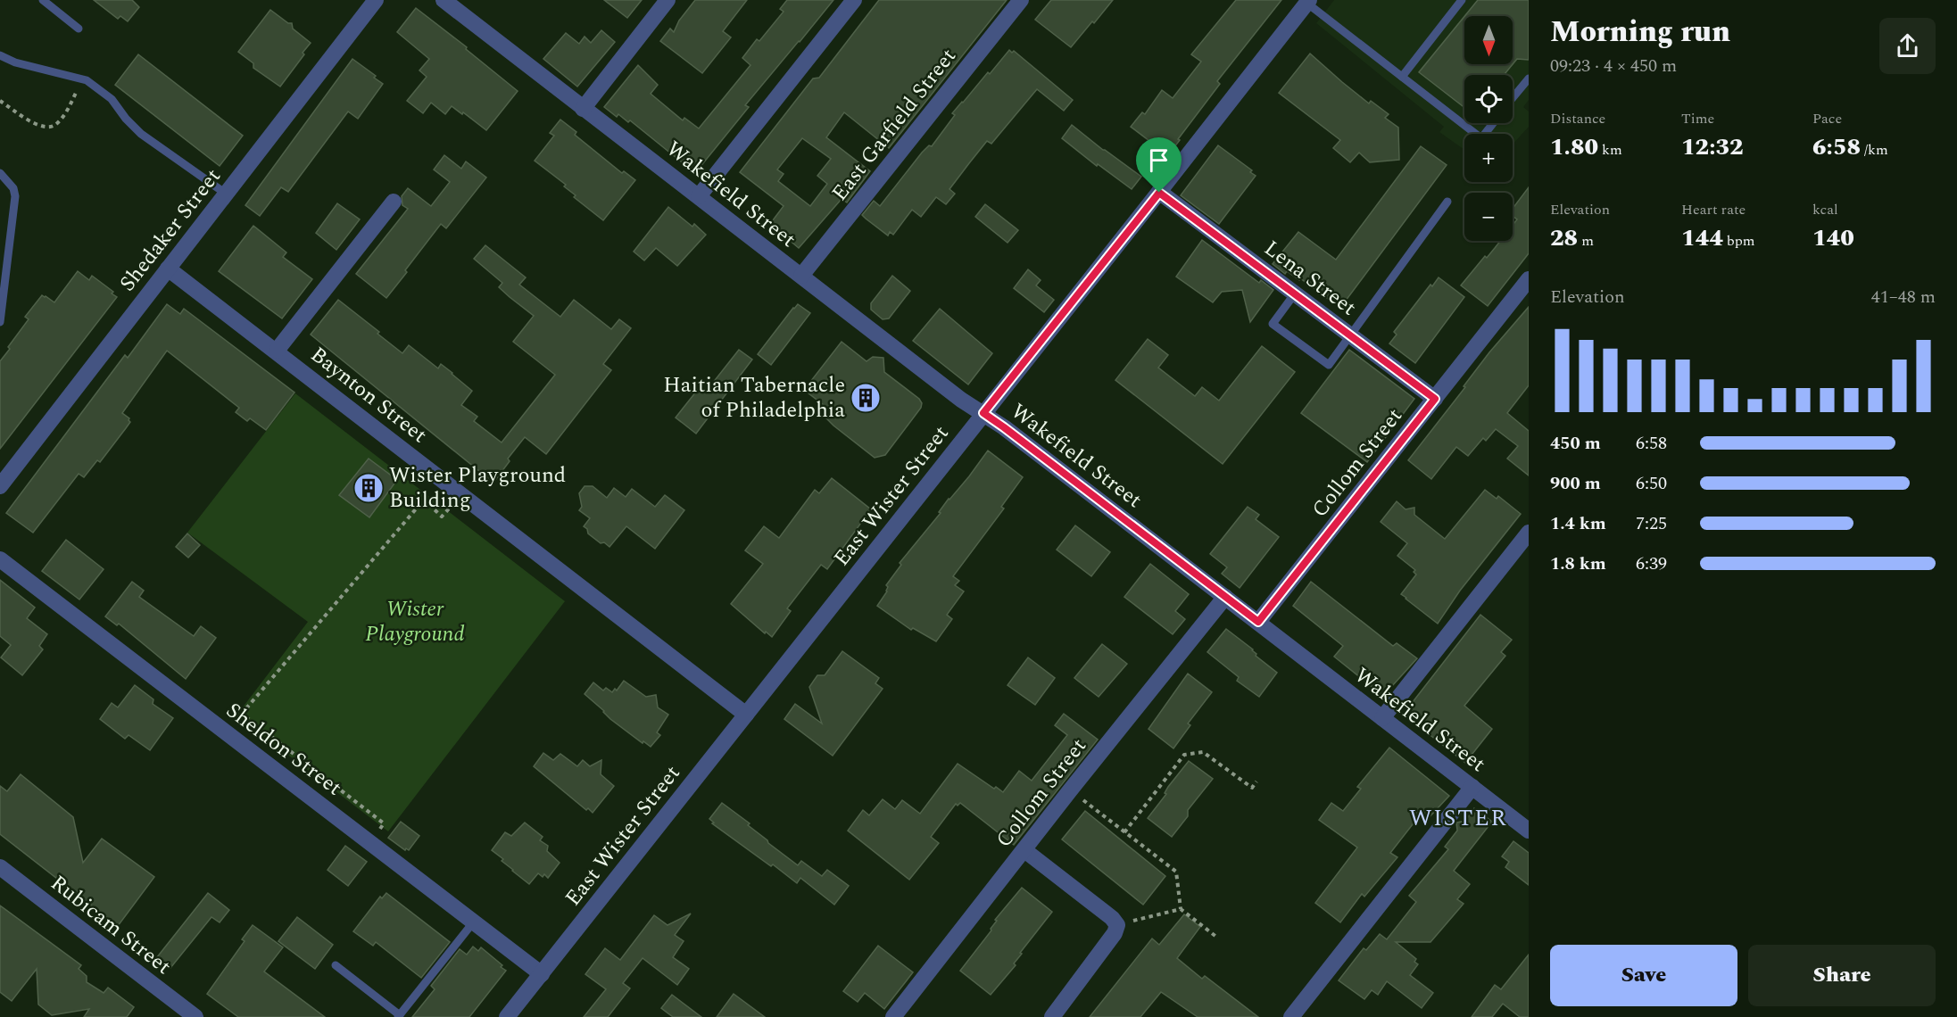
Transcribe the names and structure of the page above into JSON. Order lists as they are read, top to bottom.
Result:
{
  "streets": {
    "street": [
      "East Garfield Street",
      "Wakefield Street",
      "Shedaker Street",
      "Lena Street",
      "Baynton Street",
      "Collom Street",
      "East Wister Street",
      "Sheldon Street",
      "Rubicam Street"
    ]
  },
  "crossings": [
    ["East Garfield Street", "Wakefield Street"],
    ["Wakefield Street", "Collom Street"],
    ["Wakefield Street", "East Wister Street"],
    ["Shedaker Street", "Baynton Street"],
    ["Lena Street", "Collom Street"],
    ["Lena Street", "East Wister Street"],
    ["Baynton Street", "East Wister Street"],
    ["East Wister Street", "Sheldon Street"]
  ],
  "districts": ["WISTER"],
  "parks": ["Wister Playground"],
  "places": {
    "building": ["Haitian Tabernacle of Philadelphia", "Wister Playground Building"]
  },
  "north": "bottom",
  "page": {
    "heading": ["Morning run", "09:23 · 4 × 450 m"],
    "map_buttons": ["+", "−"],
    "stats": [
      ["Distance", "1.80 km"],
      ["Time", "12:32"],
      ["Pace", "6:58 /km"],
      ["Elevation", "28 m"],
      ["Heart rate", "144 bpm"],
      ["kcal", "140"]
    ],
    "chart": ["Elevation", "41–48 m"],
    "list": [
      {
        "name": "450 m",
        "note": "6:58"
      },
      {
        "name": "900 m",
        "note": "6:50"
      },
      {
        "name": "1.4 km",
        "note": "7:25"
      },
      {
        "name": "1.8 km",
        "note": "6:39"
      }
    ],
    "buttons": ["Save", "Share"]
  }
}
